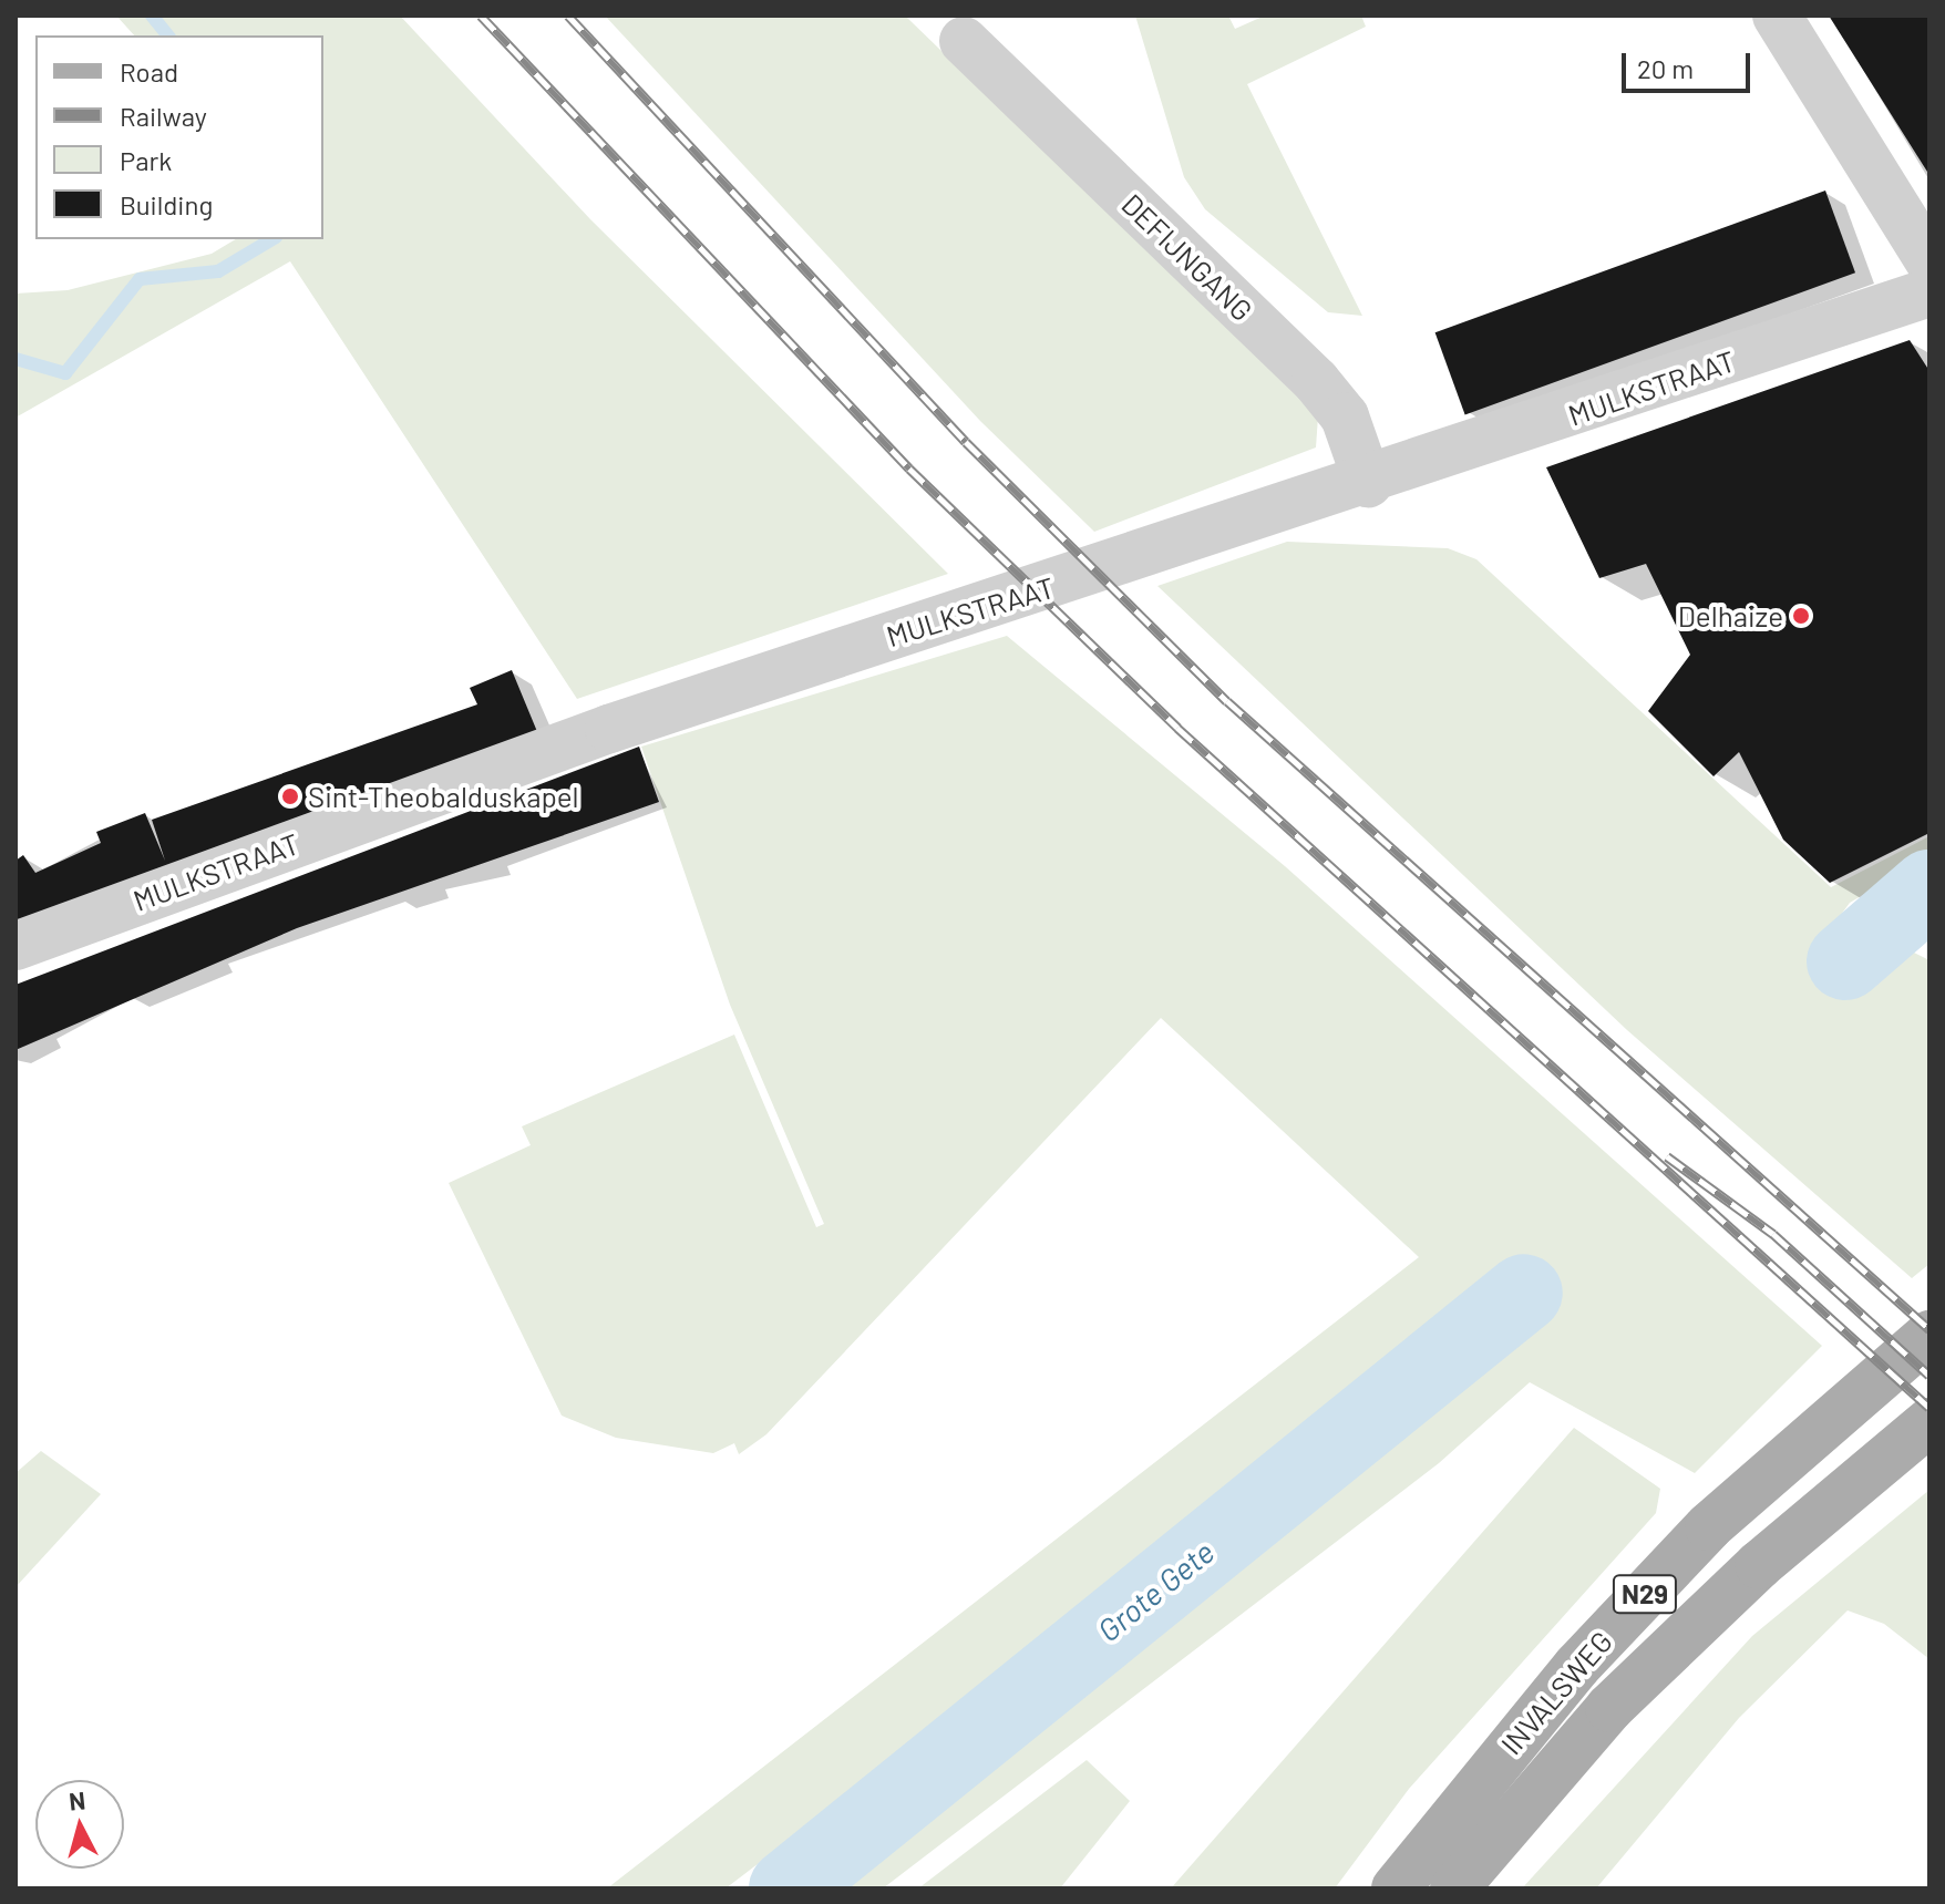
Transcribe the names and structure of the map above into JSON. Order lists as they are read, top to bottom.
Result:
{
  "streets": {
    "main road": ["N29", "INVALSWEG"],
    "street": ["DEFIJNGANG", "MULKSTRAAT"]
  },
  "crossings": [
    ["DEFIJNGANG", "MULKSTRAAT"]
  ],
  "water": ["Grote Gete"],
  "places": ["Delhaize", "Sint-Theobalduskapel"],
  "legend": [
    "Road",
    "Railway",
    "Park",
    "Building"
  ],
  "scale_bar": "20 m",
  "north": "top"
}
